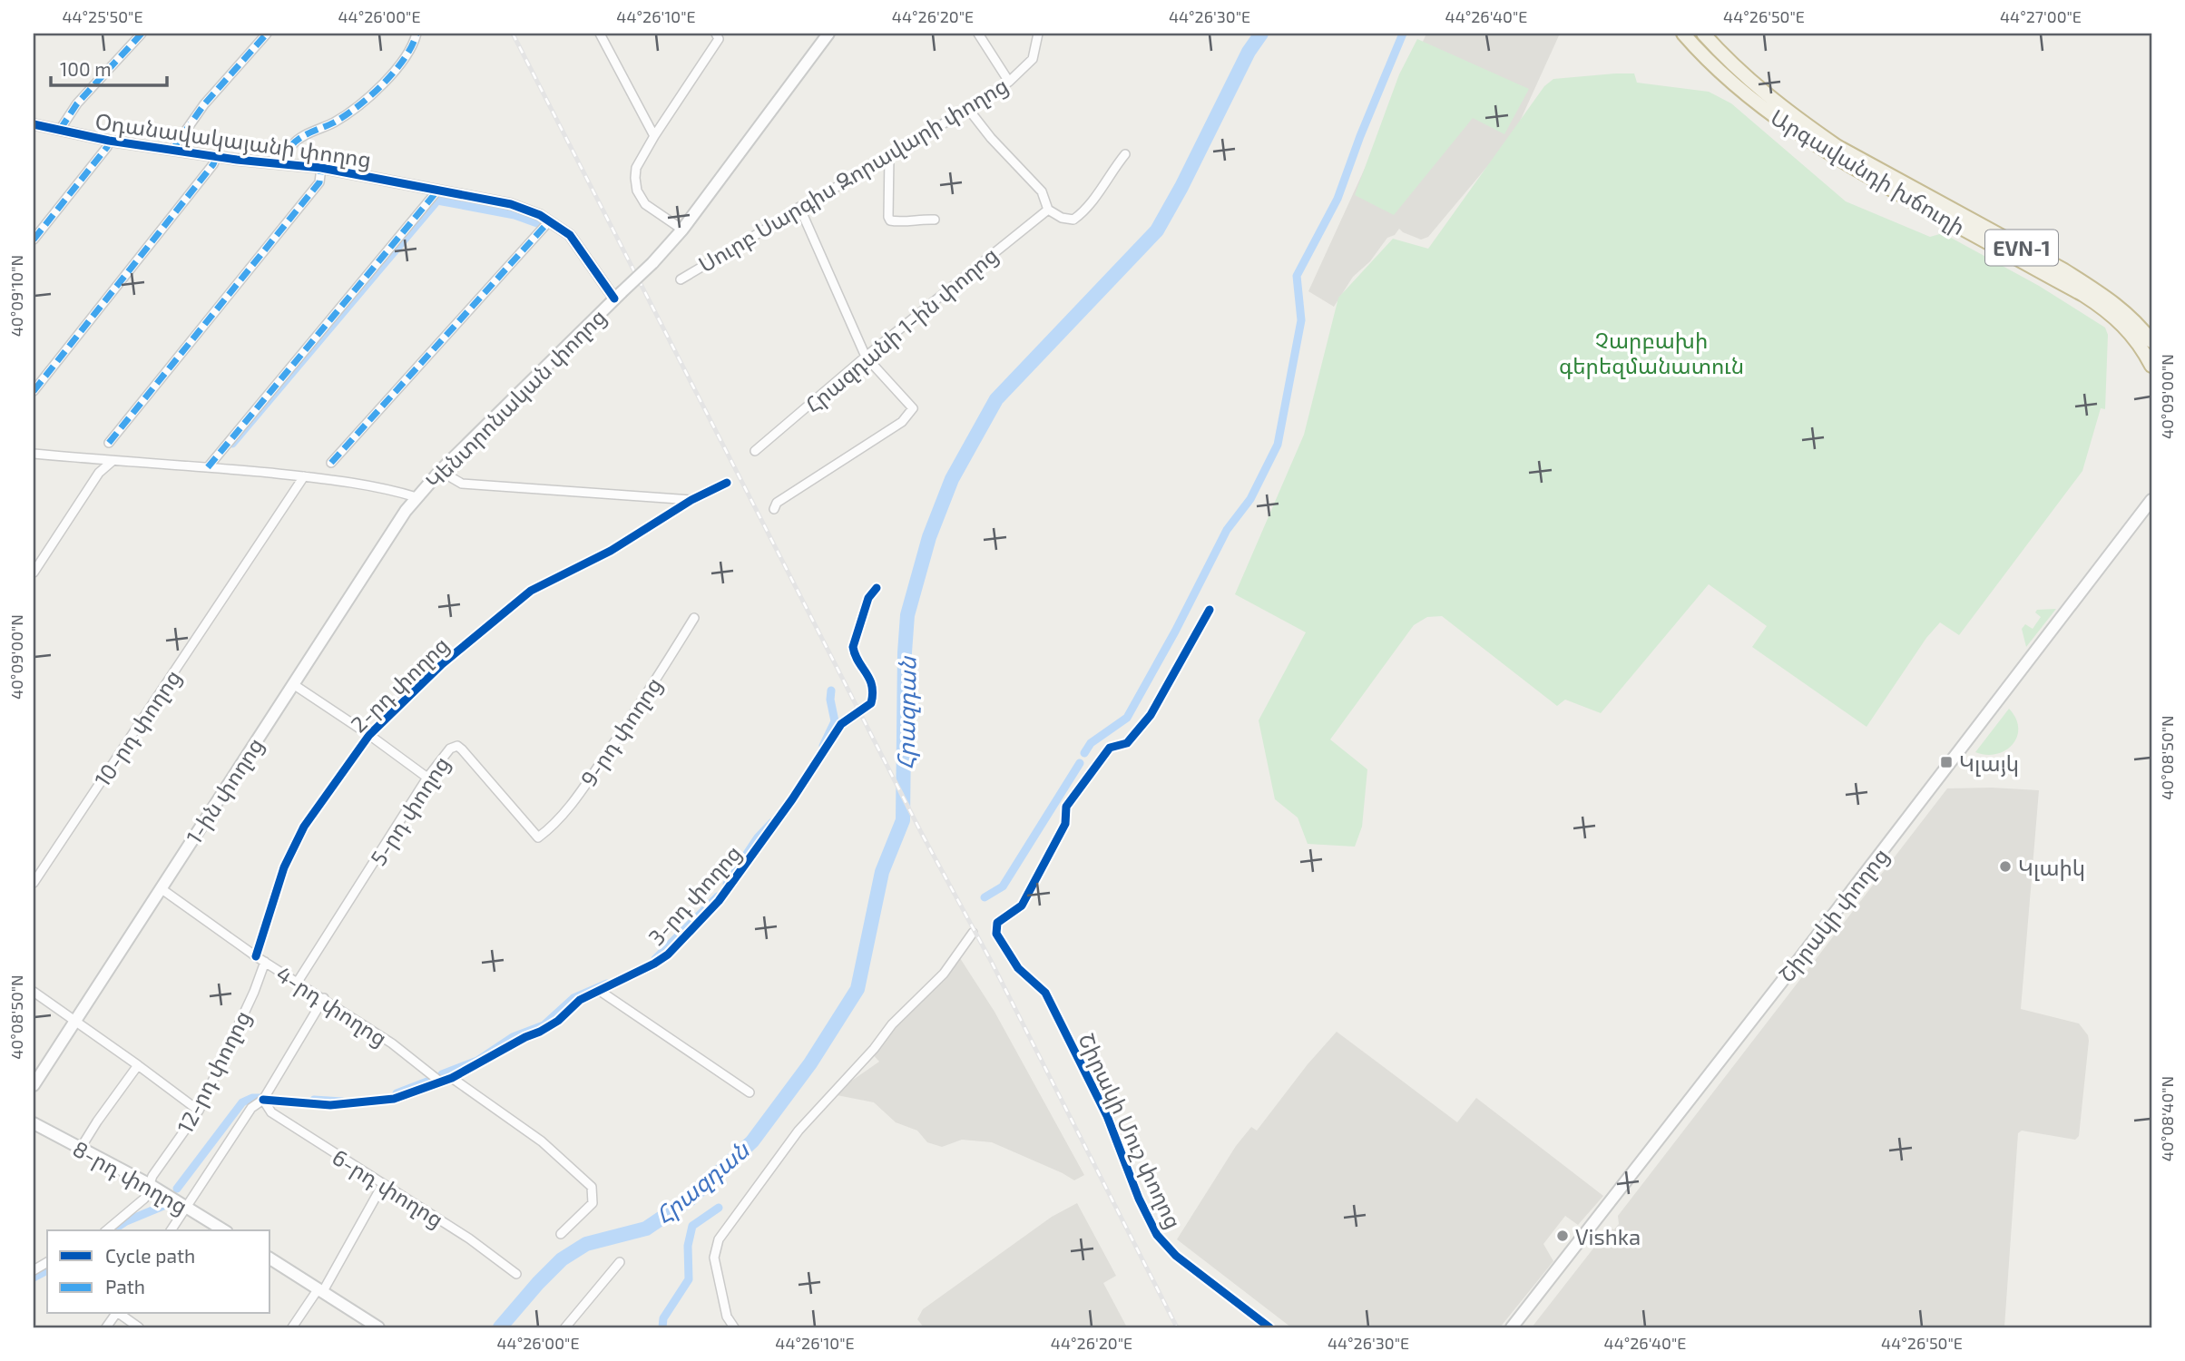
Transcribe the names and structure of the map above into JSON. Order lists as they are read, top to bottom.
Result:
{
  "streets": {
    "highway": ["Արգավանդի խճուղի", "EVN-1"],
    "main road": [
      "Կենտրոնական փողոց",
      "1-ին փողոց",
      "Շիրակի փողոց",
      "8-րդ փողոց"
    ],
    "street": [
      "Օդանավակայանի փողոց",
      "Սուրբ Սարգիս Զորավարի փողոց",
      "Հրազդանի 1-ին փողոց",
      "2-րդ փողոց",
      "10-րդ փողոց",
      "9-րդ փողոց",
      "5-րդ փողոց",
      "3-րդ փողոց",
      "4-րդ փողոց",
      "12-րդ փողոց",
      "Շիրակի Մուշ փողոց",
      "6-րդ փողոց"
    ]
  },
  "crossings": [
    ["Օդանավակայանի փողոց", "Կենտրոնական փողոց"],
    ["Կենտրոնական փողոց", "1-ին փողոց"],
    ["2-րդ փողոց", "4-րդ փողոց"],
    ["9-րդ փողոց", "5-րդ փողոց"],
    ["1-ին փողոց", "4-րդ փողոց"],
    ["5-րդ փողոց", "4-րդ փողոց"],
    ["3-րդ փողոց", "4-րդ փողոց"],
    ["3-րդ փողոց", "6-րդ փողոց"],
    ["4-րդ փողոց", "12-րդ փողոց"],
    ["12-րդ փողոց", "8-րդ փողոց"]
  ],
  "water": ["Հրազդան"],
  "parks": ["Չարբախի գերեզմանատուն"],
  "places": {
    "transit": ["Կլայկ"],
    "other": ["Կլաիկ", "Vishka"]
  },
  "legend": ["Cycle path", "Path"],
  "scale_bar": "100 m",
  "coordinates": [
    "44°25'50\"E",
    "44°26'00\"E",
    "44°26'10\"E",
    "44°26'20\"E",
    "44°26'30\"E",
    "44°26'40\"E",
    "44°26'50\"E",
    "44°27'00\"E",
    "40°09'10\"N",
    "40°09'00\"N",
    "40°08'50\"N",
    "40°08'40\"N"
  ]
}
